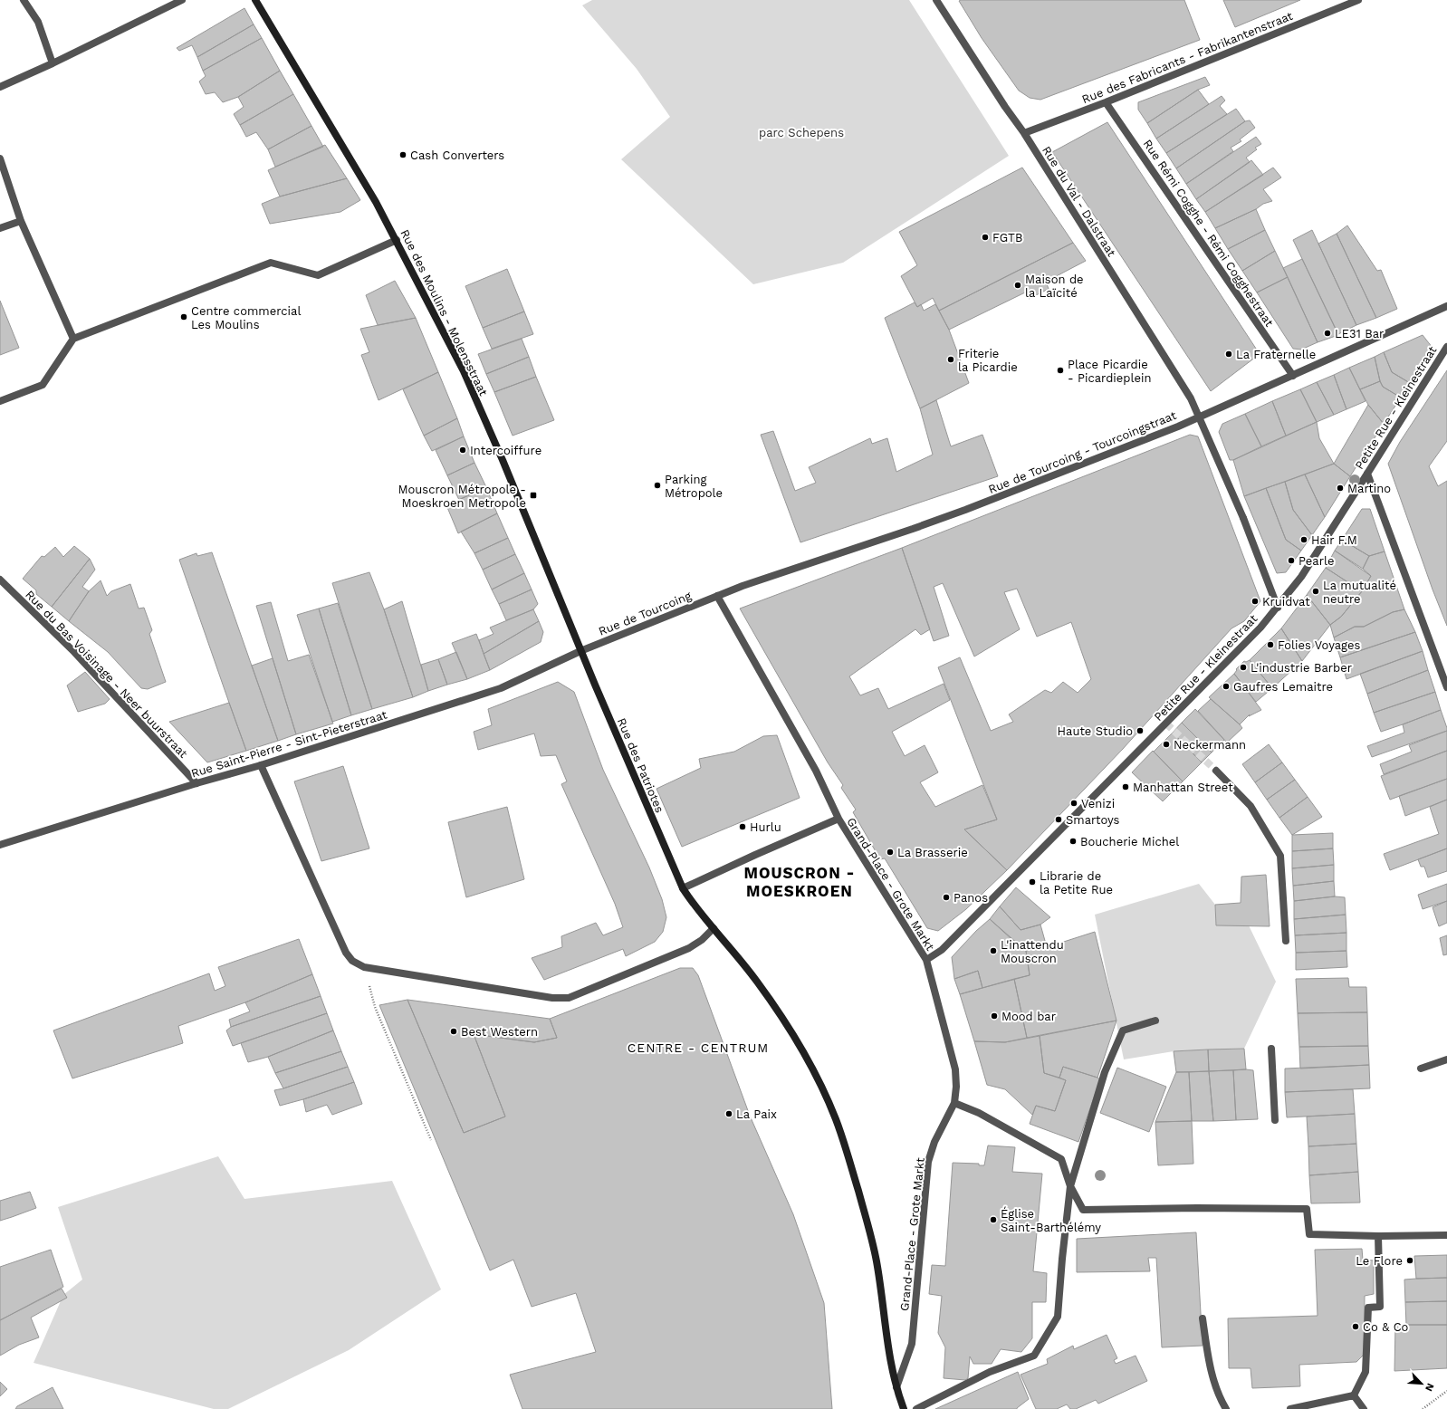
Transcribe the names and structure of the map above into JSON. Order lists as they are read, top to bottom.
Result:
{
  "streets": {
    "main road": ["Rue des Moulins - Molensstraat", "Rue des Patriotes", "Grand-Place - Grote Markt"],
    "street": [
      "Rue des Fabricants - Fabrikantenstraat",
      "Rue du Val - Dalstraat",
      "Rue Rémi Cogghe - Rémi Cogghestraat",
      "Petite Rue - Kleinestraat",
      "Rue de Tourcoing - Tourcoingstraat",
      "Rue de Tourcoing",
      "Rue du Bas Voisinage - Neer buurstraat",
      "Rue Saint-Pierre - Sint-Pieterstraat"
    ]
  },
  "crossings": [
    ["Rue des Fabricants - Fabrikantenstraat", "Rue du Val - Dalstraat"],
    ["Rue des Fabricants - Fabrikantenstraat", "Rue Rémi Cogghe - Rémi Cogghestraat"],
    ["Rue du Val - Dalstraat", "Petite Rue - Kleinestraat"],
    ["Rue du Val - Dalstraat", "Rue de Tourcoing - Tourcoingstraat"],
    ["Rue Rémi Cogghe - Rémi Cogghestraat", "Rue de Tourcoing - Tourcoingstraat"],
    ["Rue des Moulins - Molensstraat", "Rue de Tourcoing"],
    ["Rue des Moulins - Molensstraat", "Rue Saint-Pierre - Sint-Pieterstraat"],
    ["Rue des Moulins - Molensstraat", "Rue des Patriotes"],
    ["Petite Rue - Kleinestraat", "Grand-Place - Grote Markt"],
    ["Rue de Tourcoing - Tourcoingstraat", "Rue de Tourcoing"],
    ["Rue de Tourcoing", "Rue Saint-Pierre - Sint-Pieterstraat"],
    ["Rue de Tourcoing", "Rue des Patriotes"],
    ["Rue du Bas Voisinage - Neer buurstraat", "Rue Saint-Pierre - Sint-Pieterstraat"],
    ["Rue Saint-Pierre - Sint-Pieterstraat", "Rue des Patriotes"],
    ["Rue des Patriotes", "Grand-Place - Grote Markt"]
  ],
  "districts": ["MOUSCRON - MOESKROEN", "CENTRE - CENTRUM"],
  "parks": ["parc Schepens"],
  "places": {
    "other": [
      "Cash Converters",
      "FGTB",
      "Maison de la Laïcité",
      "Centre commercial Les Moulins",
      "LE31 Bar",
      "La Fraternelle",
      "Friterie la Picardie",
      "Place Picardie - Picardieplein",
      "Intercoiffure",
      "Parking Métropole",
      "Martino",
      "Hair F.M",
      "Pearle",
      "La mutualité neutre",
      "Kruidvat",
      "Folies Voyages",
      "L'industrie Barber",
      "Gaufres Lemaitre",
      "Haute Studio",
      "Neckermann",
      "Manhattan Street",
      "Venizi",
      "Smartoys",
      "Hurlu",
      "Boucherie Michel",
      "La Brasserie",
      "Librarie de la Petite Rue",
      "Panos",
      "L'inattendu Mouscron",
      "Mood bar",
      "Best Western",
      "La Paix",
      "Église Saint-Barthélémy",
      "Le Flore",
      "Co & Co"
    ],
    "transit": ["Mouscron Métropole - Moeskroen Metropole"]
  },
  "north": "bottom right"
}
